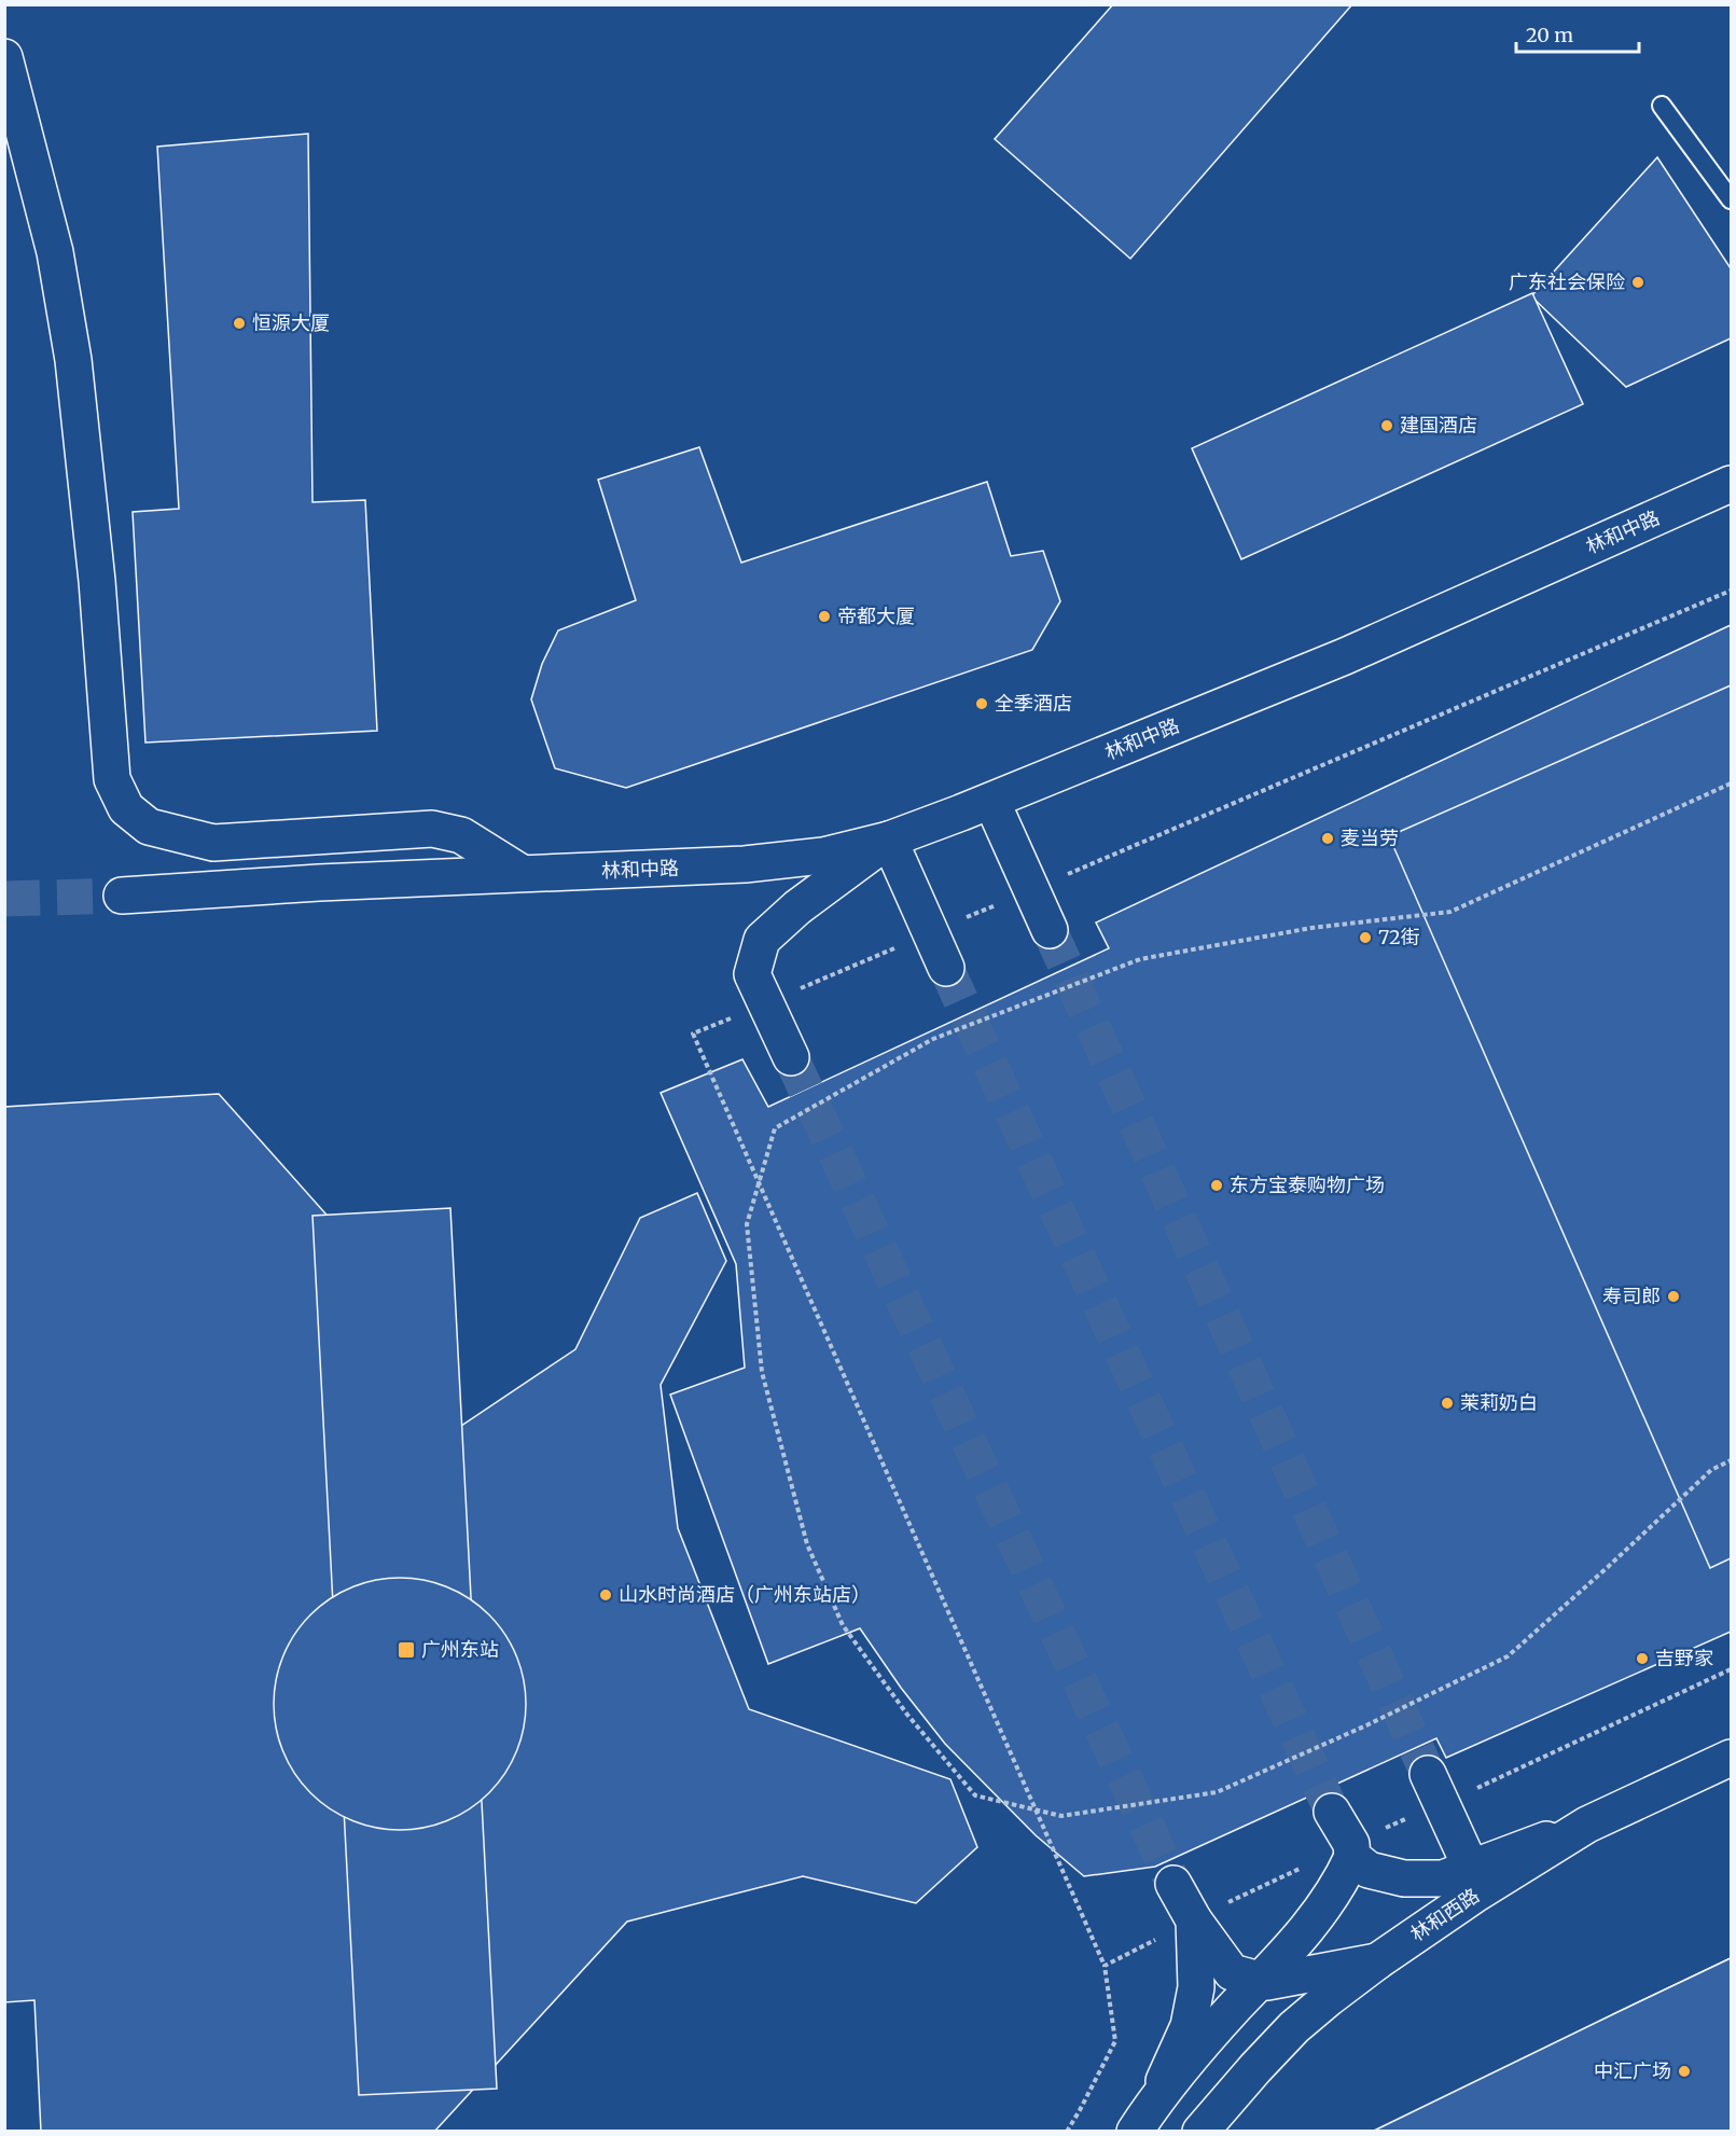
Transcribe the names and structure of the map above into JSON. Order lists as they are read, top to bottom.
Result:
{
  "streets": {
    "main road": ["林和中路", "林和西路"]
  },
  "places": {
    "other": [
      "广东社会保险",
      "恒源大厦",
      "建国酒店",
      "帝都大厦",
      "全季酒店",
      "麦当劳",
      "72街",
      "东方宝泰购物广场",
      "寿司郎",
      "茉莉奶白",
      "山水时尚酒店（广州东站店）",
      "吉野家",
      "中汇广场"
    ],
    "transit": ["广州东站"]
  },
  "scale_bar": "20 m"
}
